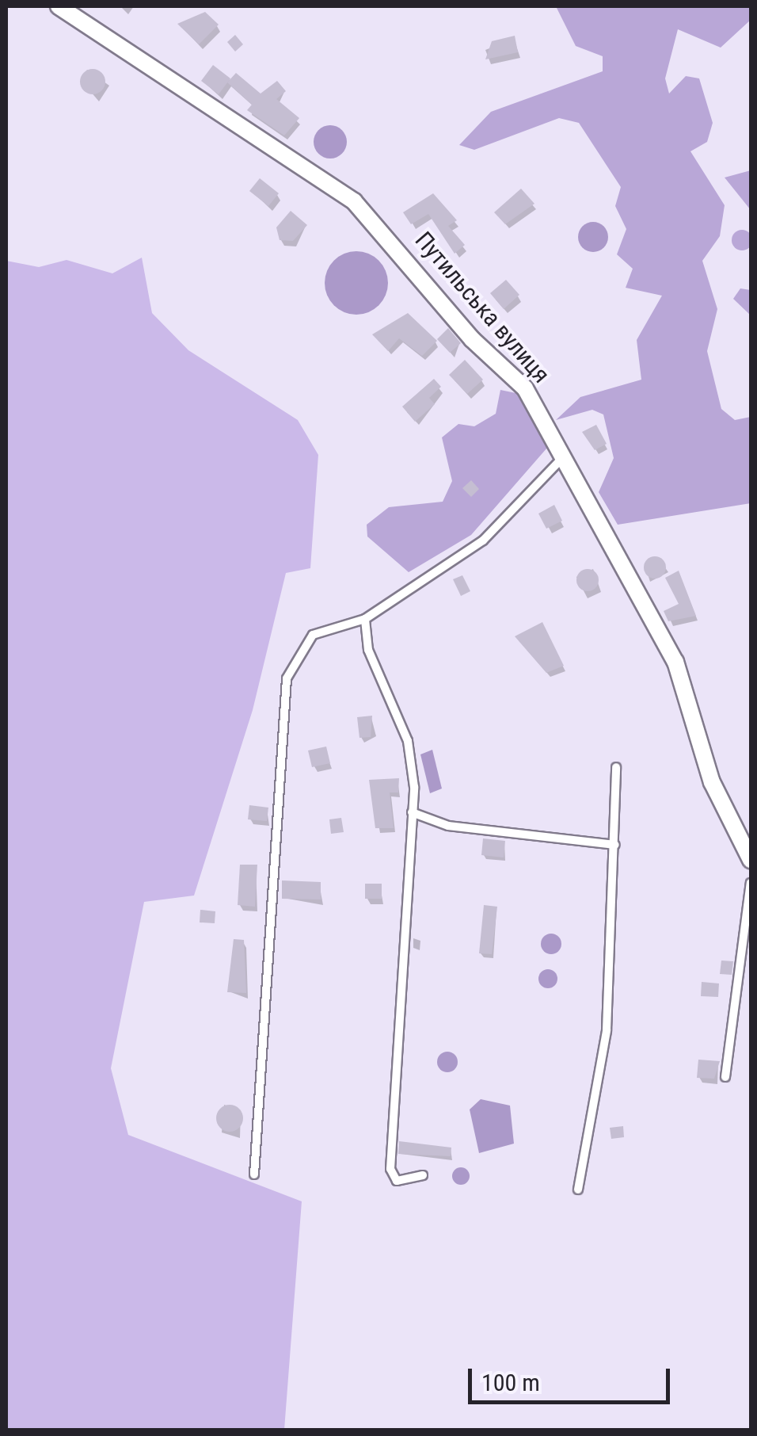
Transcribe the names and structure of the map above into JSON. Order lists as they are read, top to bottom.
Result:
{
  "streets": {
    "street": ["Путильська вулиця"]
  },
  "scale_bar": "100 m"
}
